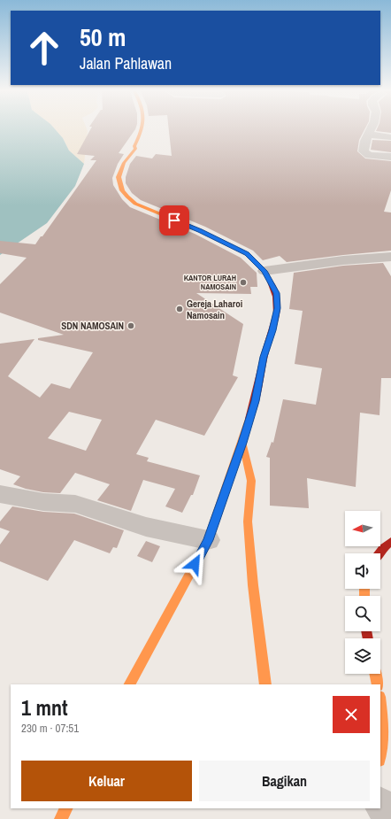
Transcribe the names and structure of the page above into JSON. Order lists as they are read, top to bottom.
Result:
{
  "places": ["KANTOR LURAH NAMOSAIN", "Gereja Laharoi Namosain", "SDN NAMOSAIN"],
  "north": "left",
  "page": {
    "turn": ["50 m", "Jalan Pahlawan"],
    "heading": ["1 mnt", "230 m · 07:51"],
    "buttons": ["Keluar", "Bagikan"]
  }
}
